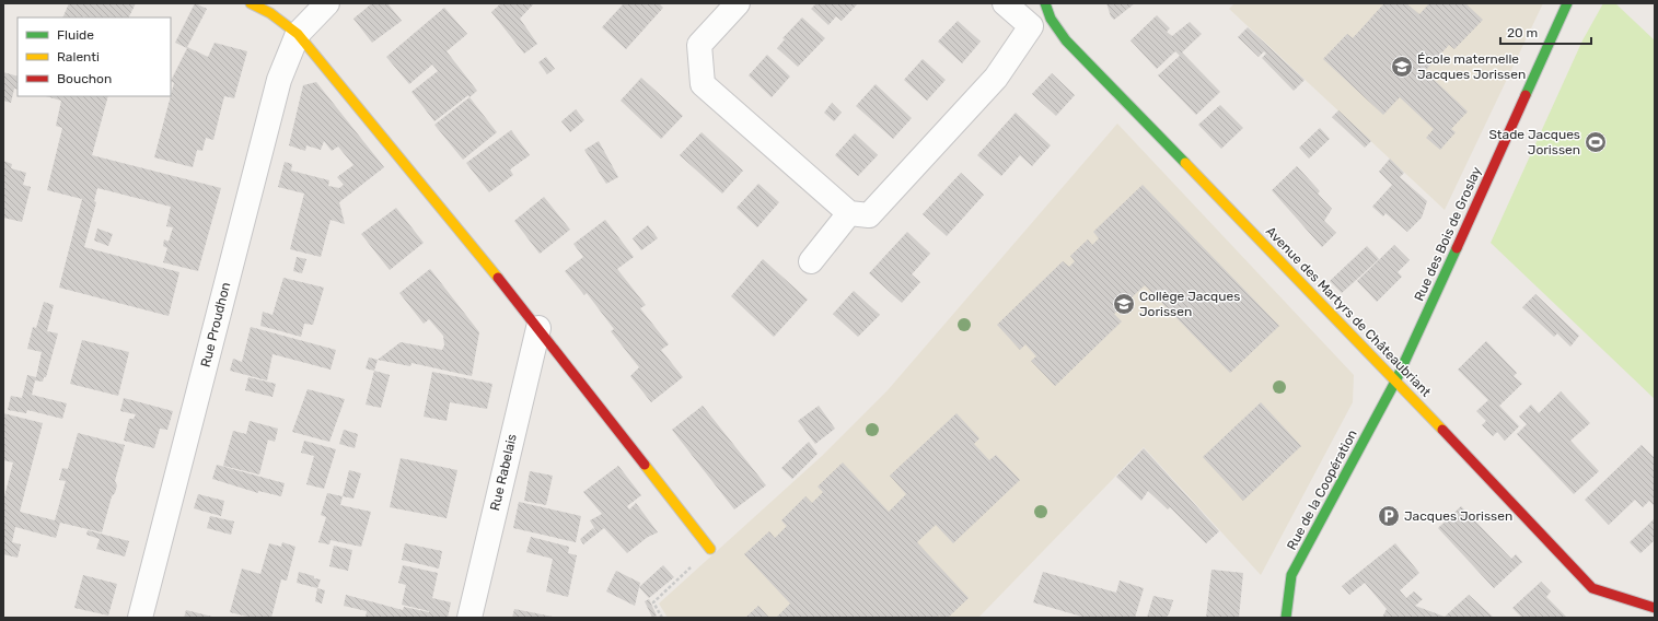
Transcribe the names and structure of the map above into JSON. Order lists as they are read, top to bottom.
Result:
{
  "streets": {
    "street": [
      "Rue des Bois de Groslay",
      "Avenue des Martyrs de Châteaubriant",
      "Rue Proudhon",
      "Rue Rabelais",
      "Rue de la Coopération"
    ]
  },
  "crossings": [
    ["Rue des Bois de Groslay", "Avenue des Martyrs de Châteaubriant"],
    ["Rue des Bois de Groslay", "Rue de la Coopération"],
    ["Avenue des Martyrs de Châteaubriant", "Rue de la Coopération"]
  ],
  "places": {
    "school or university": ["École maternelle Jacques Jorissen", "Collège Jacques Jorissen"],
    "sports": ["Stade Jacques Jorissen"],
    "parking": ["Jacques Jorissen"]
  },
  "legend": ["Fluide", "Ralenti", "Bouchon"],
  "scale_bar": "20 m"
}
